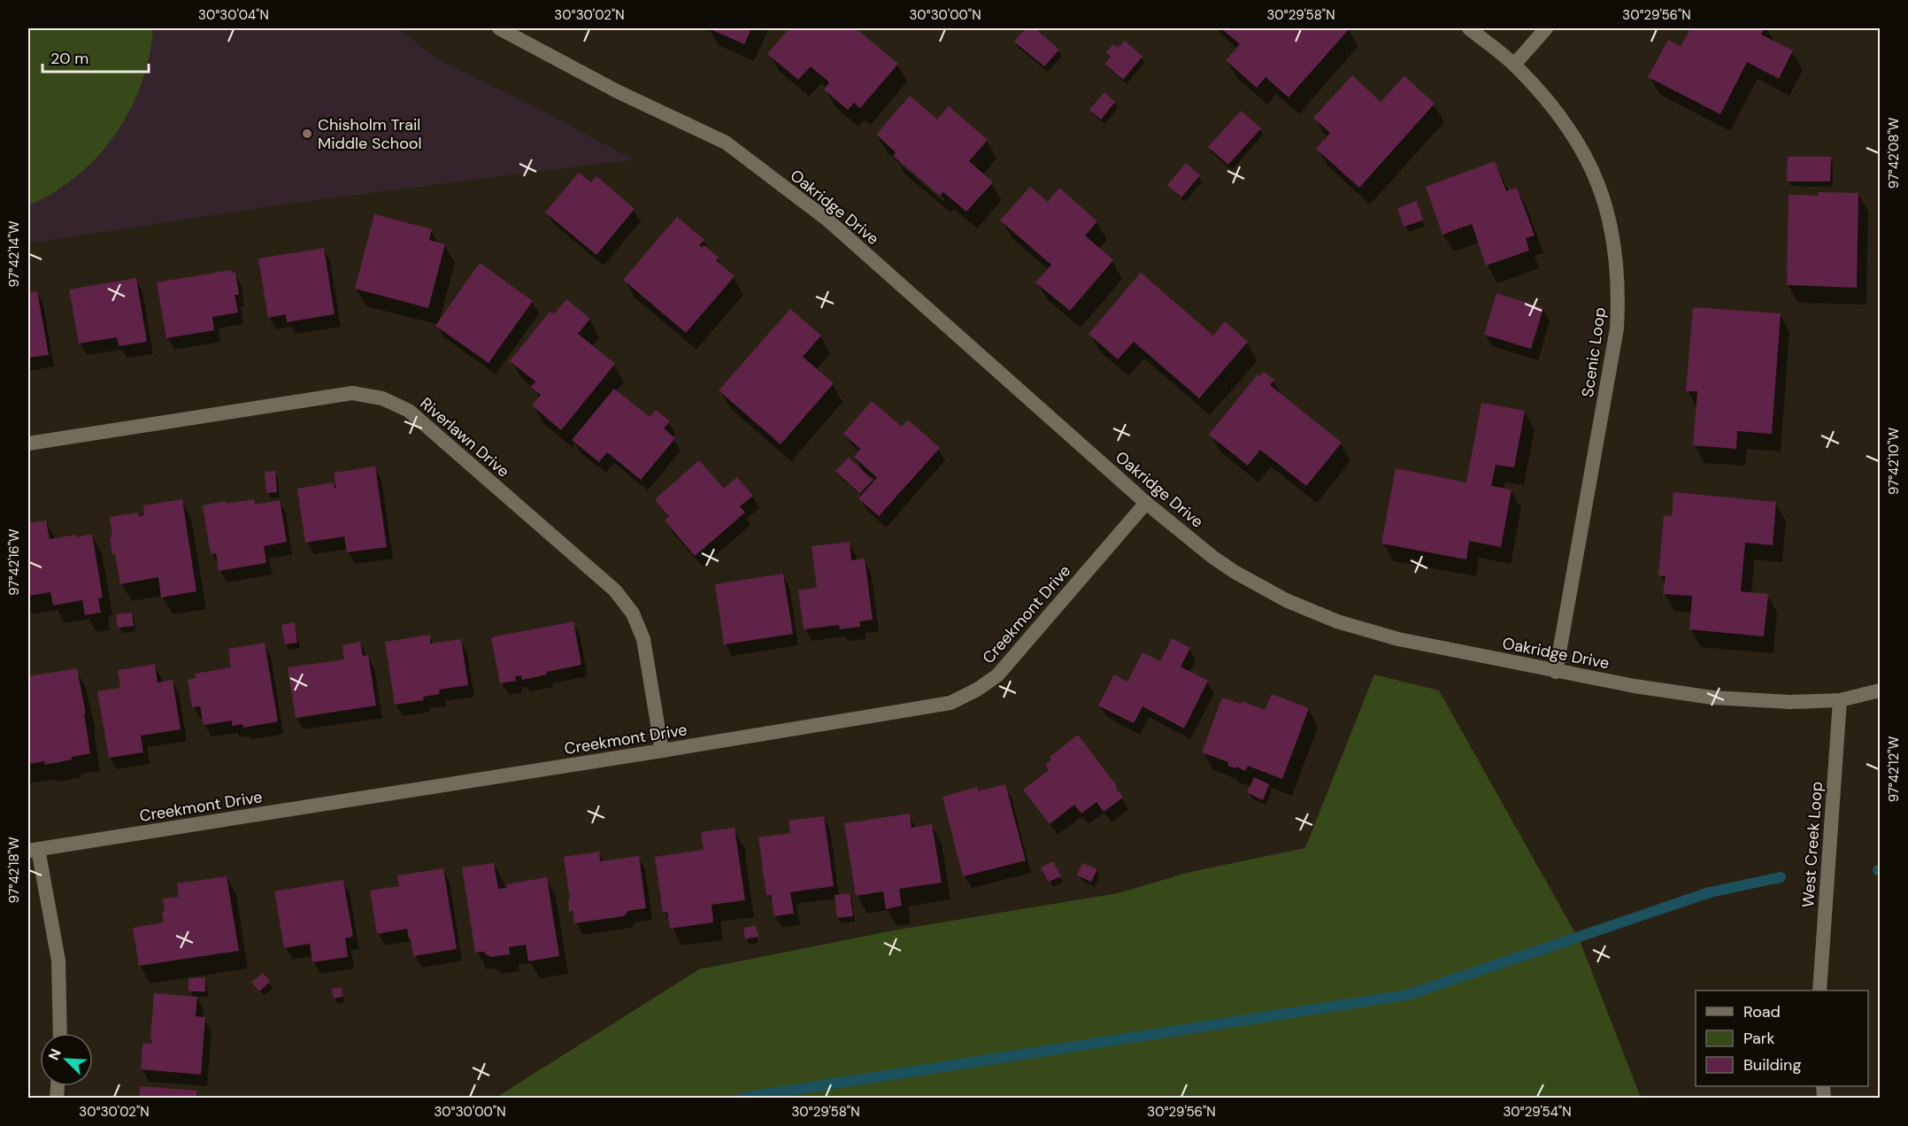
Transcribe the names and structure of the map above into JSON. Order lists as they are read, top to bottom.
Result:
{
  "streets": {
    "street": [
      "Oakridge Drive",
      "Scenic Loop",
      "Riverlawn Drive",
      "Creekmont Drive",
      "West Creek Loop"
    ]
  },
  "crossings": [
    ["Oakridge Drive", "Scenic Loop"],
    ["Oakridge Drive", "Creekmont Drive"],
    ["Oakridge Drive", "West Creek Loop"],
    ["Riverlawn Drive", "Creekmont Drive"]
  ],
  "places": ["Chisholm Trail Middle School"],
  "legend": ["Road", "Park", "Building"],
  "scale_bar": "20 m",
  "north": "top left",
  "coordinates": [
    "30°30'04\"N",
    "30°30'02\"N",
    "30°30'00\"N",
    "30°29'58\"N",
    "30°29'56\"N",
    "97°42'08\"W",
    "97°42'14\"W",
    "97°42'10\"W",
    "97°42'16\"W",
    "97°42'12\"W",
    "97°42'18\"W",
    "30°29'54\"N"
  ]
}
